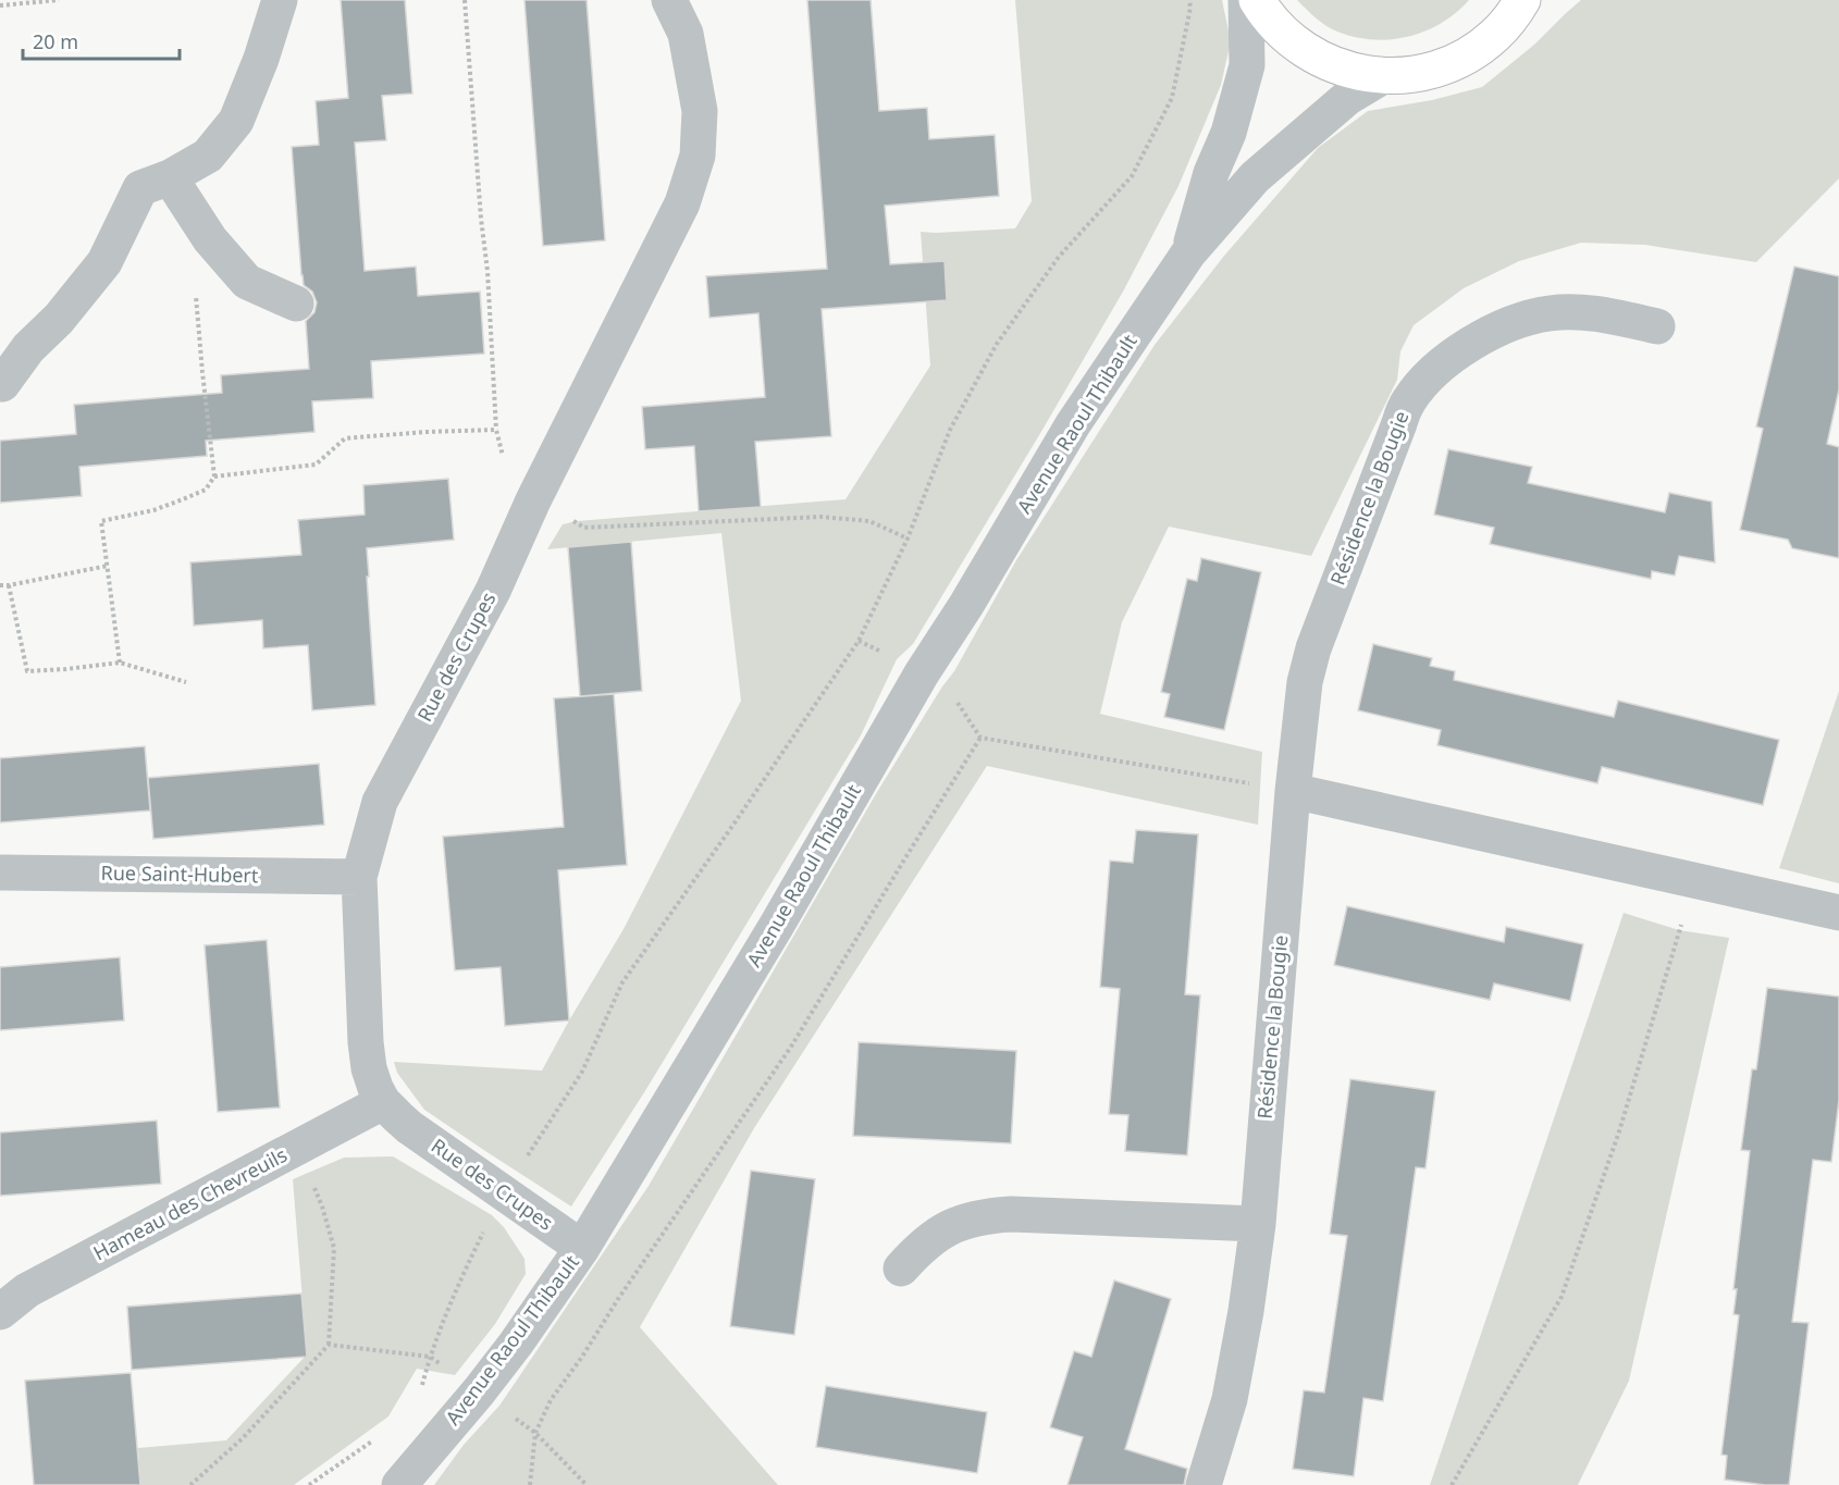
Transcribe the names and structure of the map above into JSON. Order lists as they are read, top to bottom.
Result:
{
  "streets": {
    "street": [
      "Avenue Raoul Thibault",
      "Résidence la Bougie",
      "Rue des Crupes",
      "Rue Saint-Hubert",
      "Hameau des Chevreuils"
    ]
  },
  "crossings": [
    ["Avenue Raoul Thibault", "Rue des Crupes"],
    ["Rue des Crupes", "Rue Saint-Hubert"],
    ["Rue des Crupes", "Hameau des Chevreuils"]
  ],
  "scale_bar": "20 m"
}
